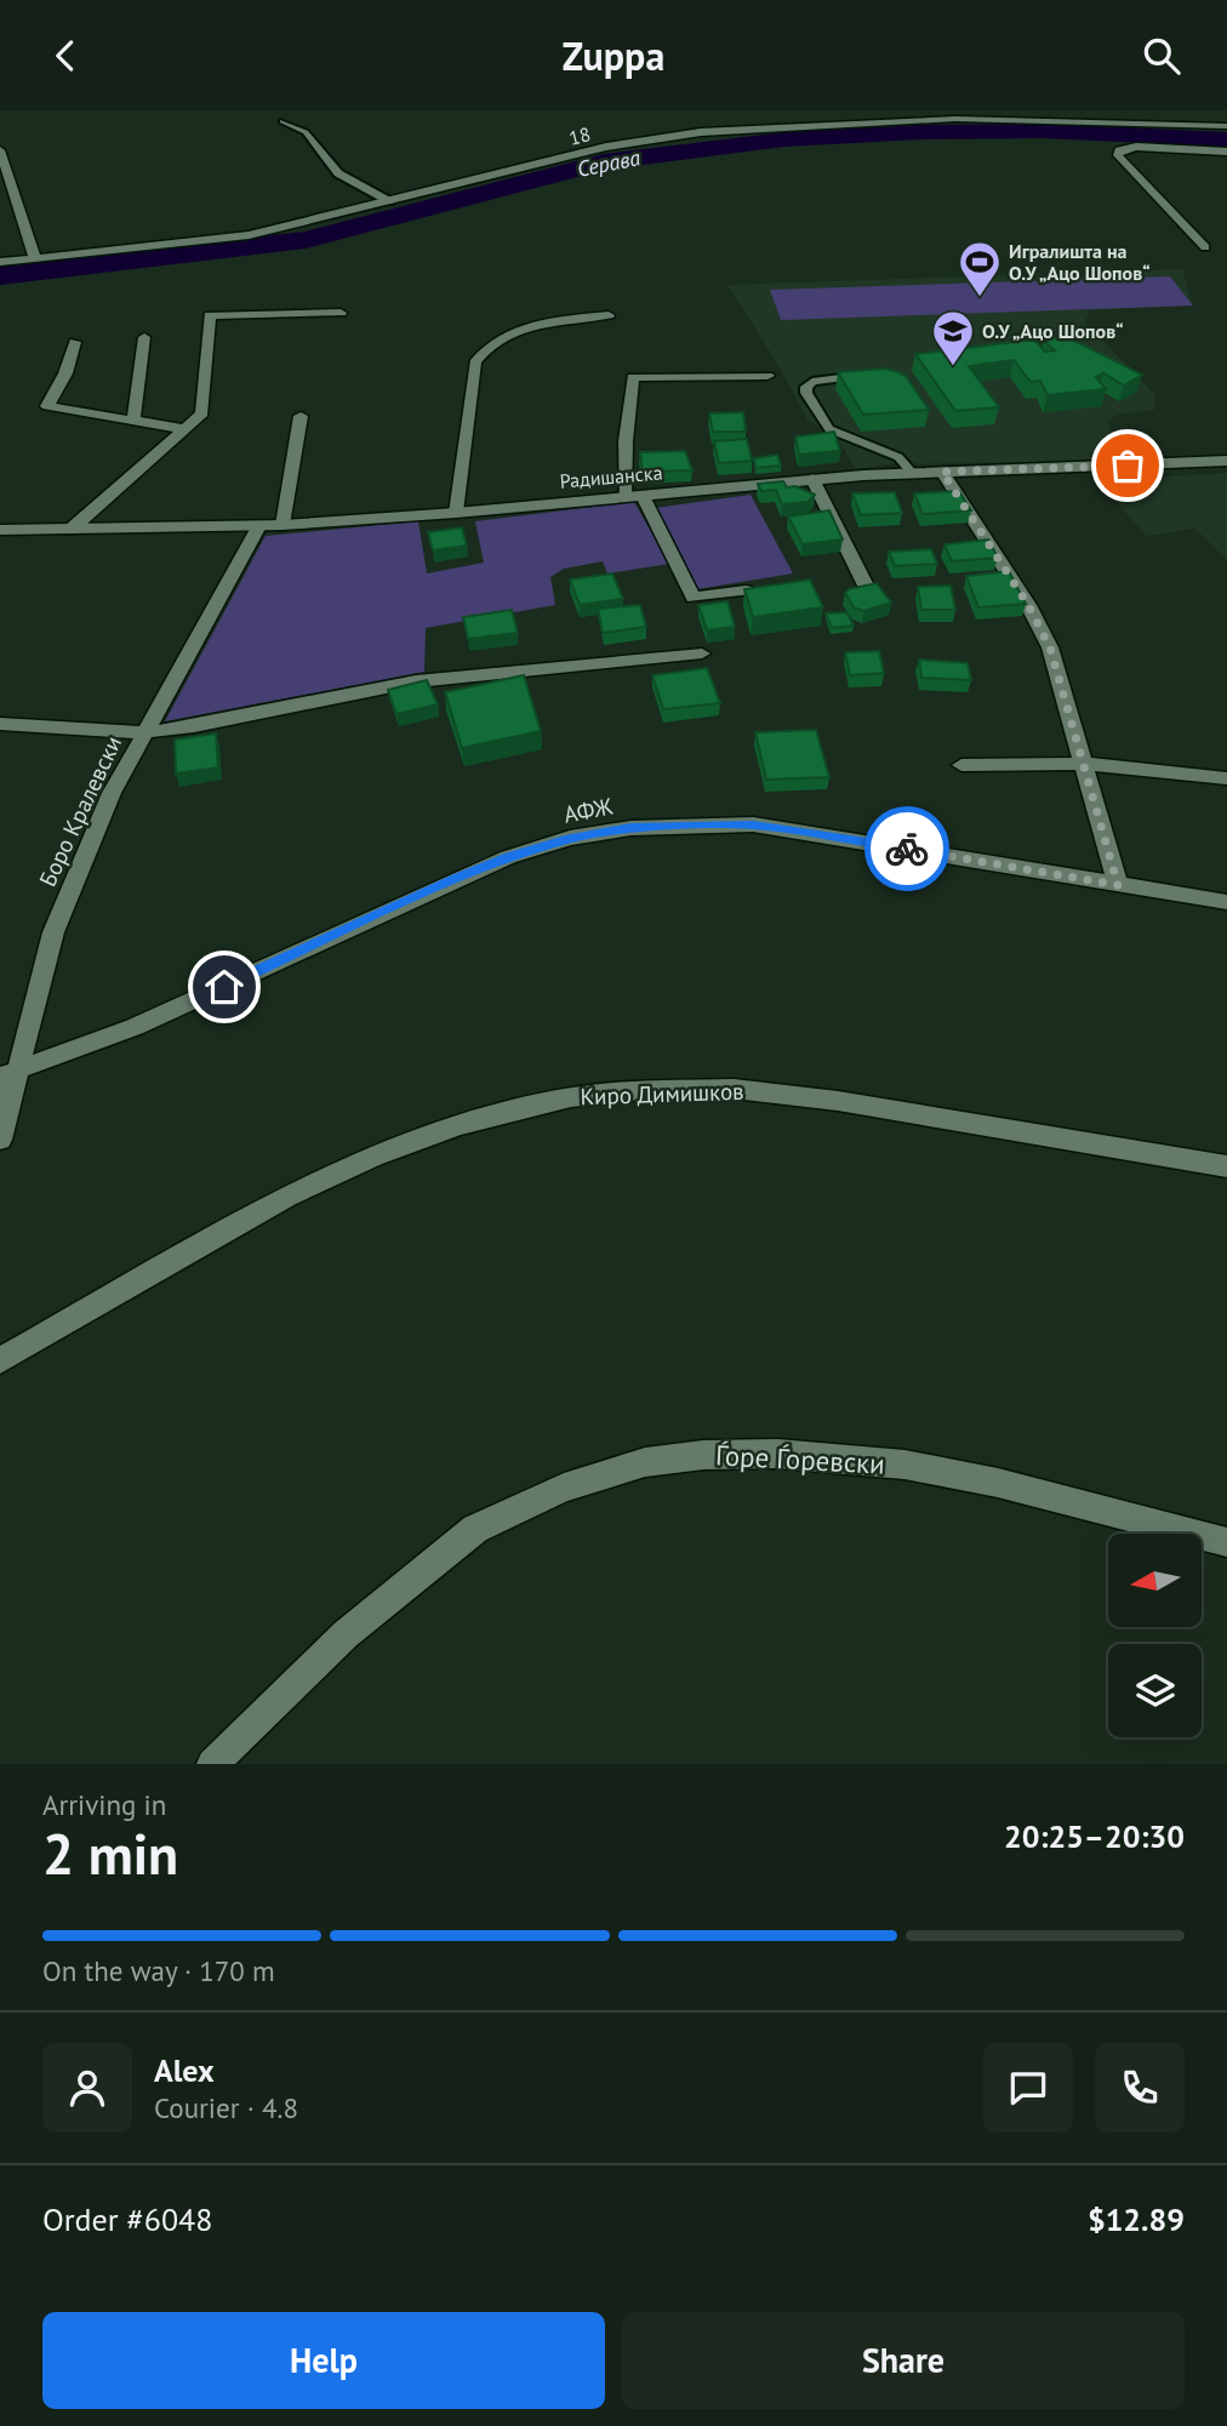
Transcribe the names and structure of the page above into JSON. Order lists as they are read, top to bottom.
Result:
{
  "streets": {
    "street": [
      "18",
      "Радишанска",
      "АФЖ",
      "Боро Кралевски",
      "Киро Димишков",
      "Ѓоре Ѓоревски"
    ]
  },
  "crossings": [
    ["Радишанска", "Боро Кралевски"],
    ["АФЖ", "Боро Кралевски"]
  ],
  "water": ["Серава"],
  "places": {
    "sports": ["Игралишта на О.У „Ацо Шопов“"],
    "school or university": ["О.У „Ацо Шопов“"]
  },
  "north": "left",
  "page": {
    "header": "Zuppa",
    "heading": ["2 min", "Arriving in", "20:25–20:30"],
    "panel": [
      "Alex",
      "Courier · 4.8",
      "Order #6048",
      "$12.89"
    ],
    "bar": "On the way · 170 m",
    "buttons": ["Help", "Share"]
  }
}
